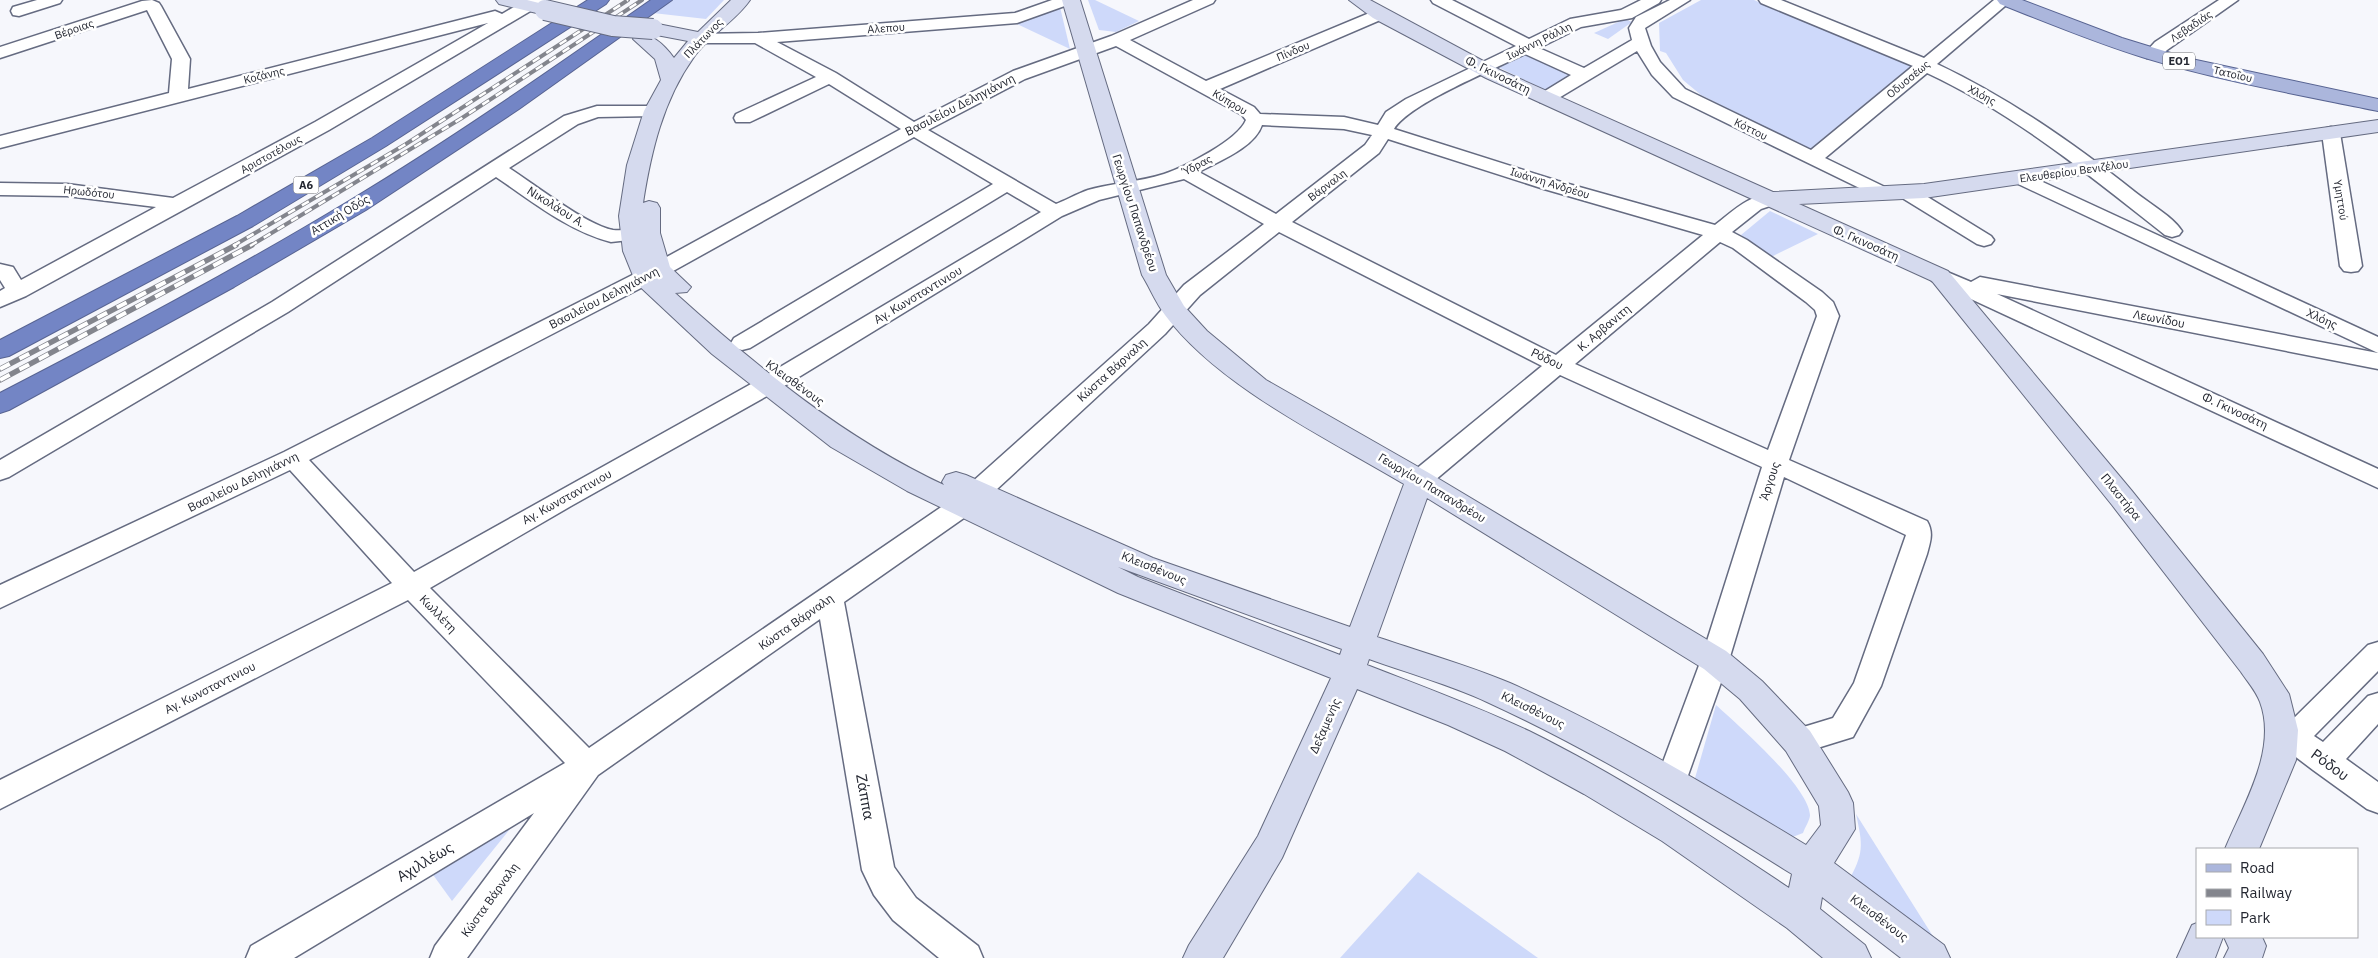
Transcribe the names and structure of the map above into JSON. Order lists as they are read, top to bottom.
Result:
{
  "streets": {
    "highway": ["Α6", "Αττική Οδός"],
    "main road": ["ΕΟ1", "Τατοΐου"],
    "street": [
      "Λεβαδιάς",
      "Αλεπου",
      "Βέροιας",
      "Πλάτωνος",
      "Ιωάννη Ράλλη",
      "Πίνδου",
      "Κοζάνης",
      "Φ. Γκινοσάτη",
      "Οδυσσέως",
      "Χλόης",
      "Κύπρου",
      "Βασιλείου Δεληγιάννη",
      "Κόττου",
      "Αριστοτέλους",
      "Ύδρας",
      "Ελευθερίου Βενιζέλου",
      "Ιωάννη Ανδρέου",
      "Βάρναλη",
      "Ηρωδότου",
      "Υμηττού",
      "Νικολάου Α.",
      "Γεωργίου Παπανδρέου",
      "Αγ. Κωνσταντινιου",
      "Λεωνίδου",
      "Κ. Αρβανιτη",
      "Ρόδου",
      "Κώστα Βάρναλη",
      "Κλεισθένους",
      "Άργους",
      "Πλαστήρα",
      "Κωλλέτη",
      "Δεξαμενής",
      "Ζάππα",
      "Αχιλλέως"
    ]
  },
  "crossings": [
    ["Λεβαδιάς", "Τατοΐου"],
    ["Αλεπου", "Πλάτωνος"],
    ["Αλεπου", "Γεωργίου Παπανδρέου"],
    ["Αλεπου", "Κλεισθένους"],
    ["Βέροιας", "Κοζάνης"],
    ["Πλάτωνος", "Κλεισθένους"],
    ["Ιωάννη Ράλλη", "Φ. Γκινοσάτη"],
    ["Ιωάννη Ράλλη", "Βάρναλη"],
    ["Πίνδου", "Φ. Γκινοσάτη"],
    ["Πίνδου", "Κύπρου"],
    ["Τατοΐου", "Οδυσσέως"],
    ["Κοζάνης", "Αριστοτέλους"],
    ["Φ. Γκινοσάτη", "Ελευθερίου Βενιζέλου"],
    ["Φ. Γκινοσάτη", "Βάρναλη"],
    ["Φ. Γκινοσάτη", "Λεωνίδου"],
    ["Φ. Γκινοσάτη", "Κ. Αρβανιτη"],
    ["Φ. Γκινοσάτη", "Πλαστήρα"],
    ["Οδυσσέως", "Χλόης"],
    ["Οδυσσέως", "Κόττου"],
    ["Χλόης", "Ελευθερίου Βενιζέλου"],
    ["Κύπρου", "Βασιλείου Δεληγιάννη"],
    ["Κύπρου", "Ύδρας"],
    ["Κύπρου", "Ιωάννη Ανδρέου"],
    ["Κύπρου", "Βάρναλη"],
    ["Βασιλείου Δεληγιάννη", "Γεωργίου Παπανδρέου"],
    ["Βασιλείου Δεληγιάννη", "Κλεισθένους"],
    ["Βασιλείου Δεληγιάννη", "Κωλλέτη"],
    ["Κόττου", "Ελευθερίου Βενιζέλου"],
    ["Αριστοτέλους", "Ηρωδότου"],
    ["Ύδρας", "Γεωργίου Παπανδρέου"],
    ["Ύδρας", "Αγ. Κωνσταντινιου"],
    ["Ύδρας", "Ρόδου"],
    ["Ελευθερίου Βενιζέλου", "Υμηττού"],
    ["Ελευθερίου Βενιζέλου", "Κ. Αρβανιτη"],
    ["Ιωάννη Ανδρέου", "Βάρναλη"],
    ["Ιωάννη Ανδρέου", "Κ. Αρβανιτη"],
    ["Ιωάννη Ανδρέου", "Άργους"],
    ["Βάρναλη", "Γεωργίου Παπανδρέου"],
    ["Βάρναλη", "Ρόδου"],
    ["Βάρναλη", "Κώστα Βάρναλη"],
    ["Νικολάου Α.", "Κλεισθένους"],
    ["Γεωργίου Παπανδρέου", "Αγ. Κωνσταντινιου"],
    ["Γεωργίου Παπανδρέου", "Κ. Αρβανιτη"],
    ["Γεωργίου Παπανδρέου", "Ρόδου"],
    ["Γεωργίου Παπανδρέου", "Κώστα Βάρναλη"],
    ["Γεωργίου Παπανδρέου", "Κλεισθένους"],
    ["Γεωργίου Παπανδρέου", "Άργους"],
    ["Γεωργίου Παπανδρέου", "Δεξαμενής"],
    ["Αγ. Κωνσταντινιου", "Κλεισθένους"],
    ["Αγ. Κωνσταντινιου", "Κωλλέτη"],
    ["Λεωνίδου", "Πλαστήρα"],
    ["Κ. Αρβανιτη", "Ρόδου"],
    ["Κ. Αρβανιτη", "Άργους"],
    ["Κ. Αρβανιτη", "Δεξαμενής"],
    ["Ρόδου", "Άργους"],
    ["Ρόδου", "Πλαστήρα"],
    ["Κώστα Βάρναλη", "Κλεισθένους"],
    ["Κώστα Βάρναλη", "Κωλλέτη"],
    ["Κώστα Βάρναλη", "Ζάππα"],
    ["Κώστα Βάρναλη", "Αχιλλέως"],
    ["Κλεισθένους", "Άργους"],
    ["Κλεισθένους", "Δεξαμενής"],
    ["Κωλλέτη", "Αχιλλέως"]
  ],
  "legend": ["Road", "Railway", "Park"]
}
